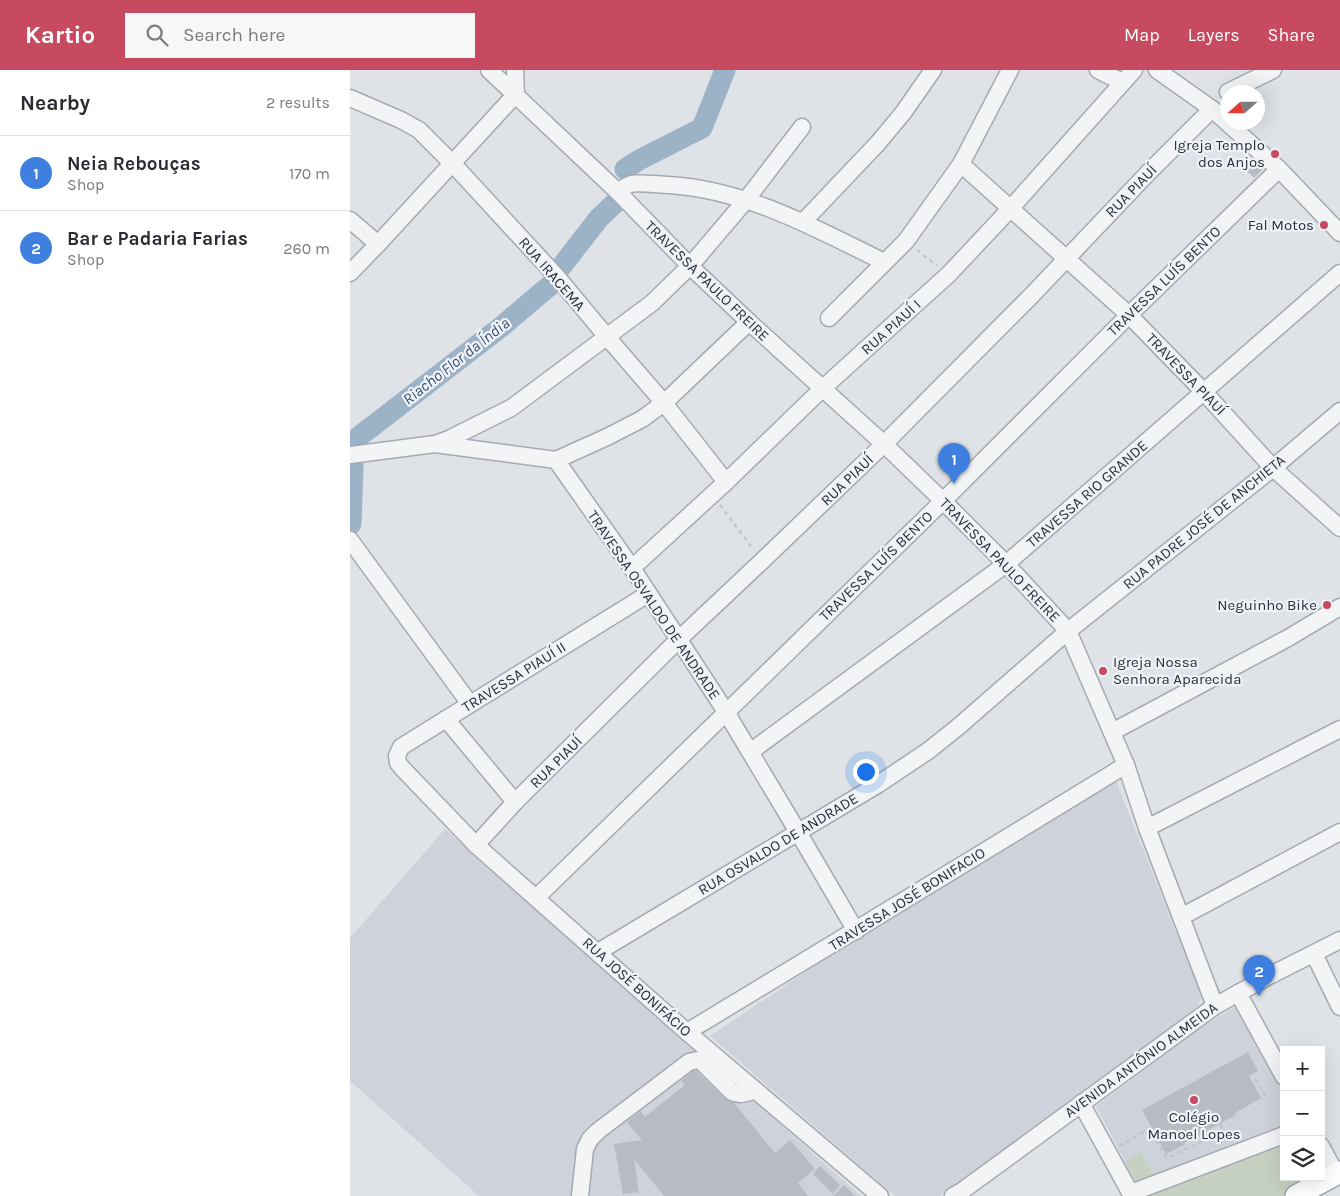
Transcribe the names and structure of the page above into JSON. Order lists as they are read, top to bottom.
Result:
{
  "streets": {
    "street": [
      "RUA PIAUÍ",
      "RUA IRACEMA",
      "TRAVESSA PAULO FREIRE",
      "TRAVESSA LUÍS BENTO",
      "RUA PIAUÍ I",
      "TRAVESSA PIAUÍ",
      "TRAVESSA RIO GRANDE",
      "RUA PADRE JOSÉ DE ANCHIETA",
      "TRAVESSA OSVALDO DE ANDRADE",
      "TRAVESSA PIAUÍ II",
      "RUA OSVALDO DE ANDRADE",
      "TRAVESSA JOSÉ BONIFACIO",
      "RUA JOSÉ BONIFÁCIO",
      "AVENIDA ANTÔNIO ALMEIDA"
    ]
  },
  "crossings": [
    ["RUA PIAUÍ", "TRAVESSA PAULO FREIRE"],
    ["RUA PIAUÍ", "TRAVESSA PIAUÍ"],
    ["RUA PIAUÍ", "TRAVESSA OSVALDO DE ANDRADE"],
    ["RUA PIAUÍ", "RUA JOSÉ BONIFÁCIO"],
    ["RUA IRACEMA", "RUA PIAUÍ I"],
    ["TRAVESSA PAULO FREIRE", "TRAVESSA LUÍS BENTO"],
    ["TRAVESSA PAULO FREIRE", "RUA PIAUÍ I"],
    ["TRAVESSA PAULO FREIRE", "TRAVESSA RIO GRANDE"],
    ["TRAVESSA PAULO FREIRE", "RUA PADRE JOSÉ DE ANCHIETA"],
    ["TRAVESSA PAULO FREIRE", "RUA OSVALDO DE ANDRADE"],
    ["TRAVESSA PAULO FREIRE", "TRAVESSA JOSÉ BONIFACIO"],
    ["TRAVESSA PAULO FREIRE", "AVENIDA ANTÔNIO ALMEIDA"],
    ["TRAVESSA LUÍS BENTO", "TRAVESSA PIAUÍ"],
    ["TRAVESSA LUÍS BENTO", "TRAVESSA OSVALDO DE ANDRADE"],
    ["TRAVESSA LUÍS BENTO", "RUA JOSÉ BONIFÁCIO"],
    ["RUA PIAUÍ I", "TRAVESSA PIAUÍ"],
    ["RUA PIAUÍ I", "TRAVESSA OSVALDO DE ANDRADE"],
    ["TRAVESSA PIAUÍ", "TRAVESSA RIO GRANDE"],
    ["TRAVESSA PIAUÍ", "RUA PADRE JOSÉ DE ANCHIETA"],
    ["TRAVESSA RIO GRANDE", "TRAVESSA OSVALDO DE ANDRADE"],
    ["RUA PADRE JOSÉ DE ANCHIETA", "RUA OSVALDO DE ANDRADE"],
    ["TRAVESSA OSVALDO DE ANDRADE", "TRAVESSA PIAUÍ II"],
    ["TRAVESSA OSVALDO DE ANDRADE", "RUA OSVALDO DE ANDRADE"],
    ["TRAVESSA OSVALDO DE ANDRADE", "TRAVESSA JOSÉ BONIFACIO"],
    ["TRAVESSA PIAUÍ II", "RUA JOSÉ BONIFÁCIO"],
    ["RUA OSVALDO DE ANDRADE", "RUA JOSÉ BONIFÁCIO"],
    ["TRAVESSA JOSÉ BONIFACIO", "RUA JOSÉ BONIFÁCIO"]
  ],
  "water": ["Riacho Flor da Índia"],
  "places": [
    "Igreja Templo dos Anjos",
    "Fal Motos",
    "Neguinho Bike",
    "Igreja Nossa Senhora Aparecida",
    "Colégio Manoel Lopes"
  ],
  "north": "left",
  "page": {
    "header": "Kartio",
    "search": "Search here",
    "nav": ["Map", "Layers", "Share"],
    "heading": ["Nearby", "2 results"],
    "list": [
      {
        "mark": "1",
        "name": "Neia Rebouças",
        "note": "Shop",
        "value": "170 m"
      },
      {
        "mark": "2",
        "name": "Bar e Padaria Farias",
        "note": "Shop",
        "value": "260 m"
      }
    ],
    "pins": ["1", "2"],
    "map_buttons": ["+", "−"]
  }
}
